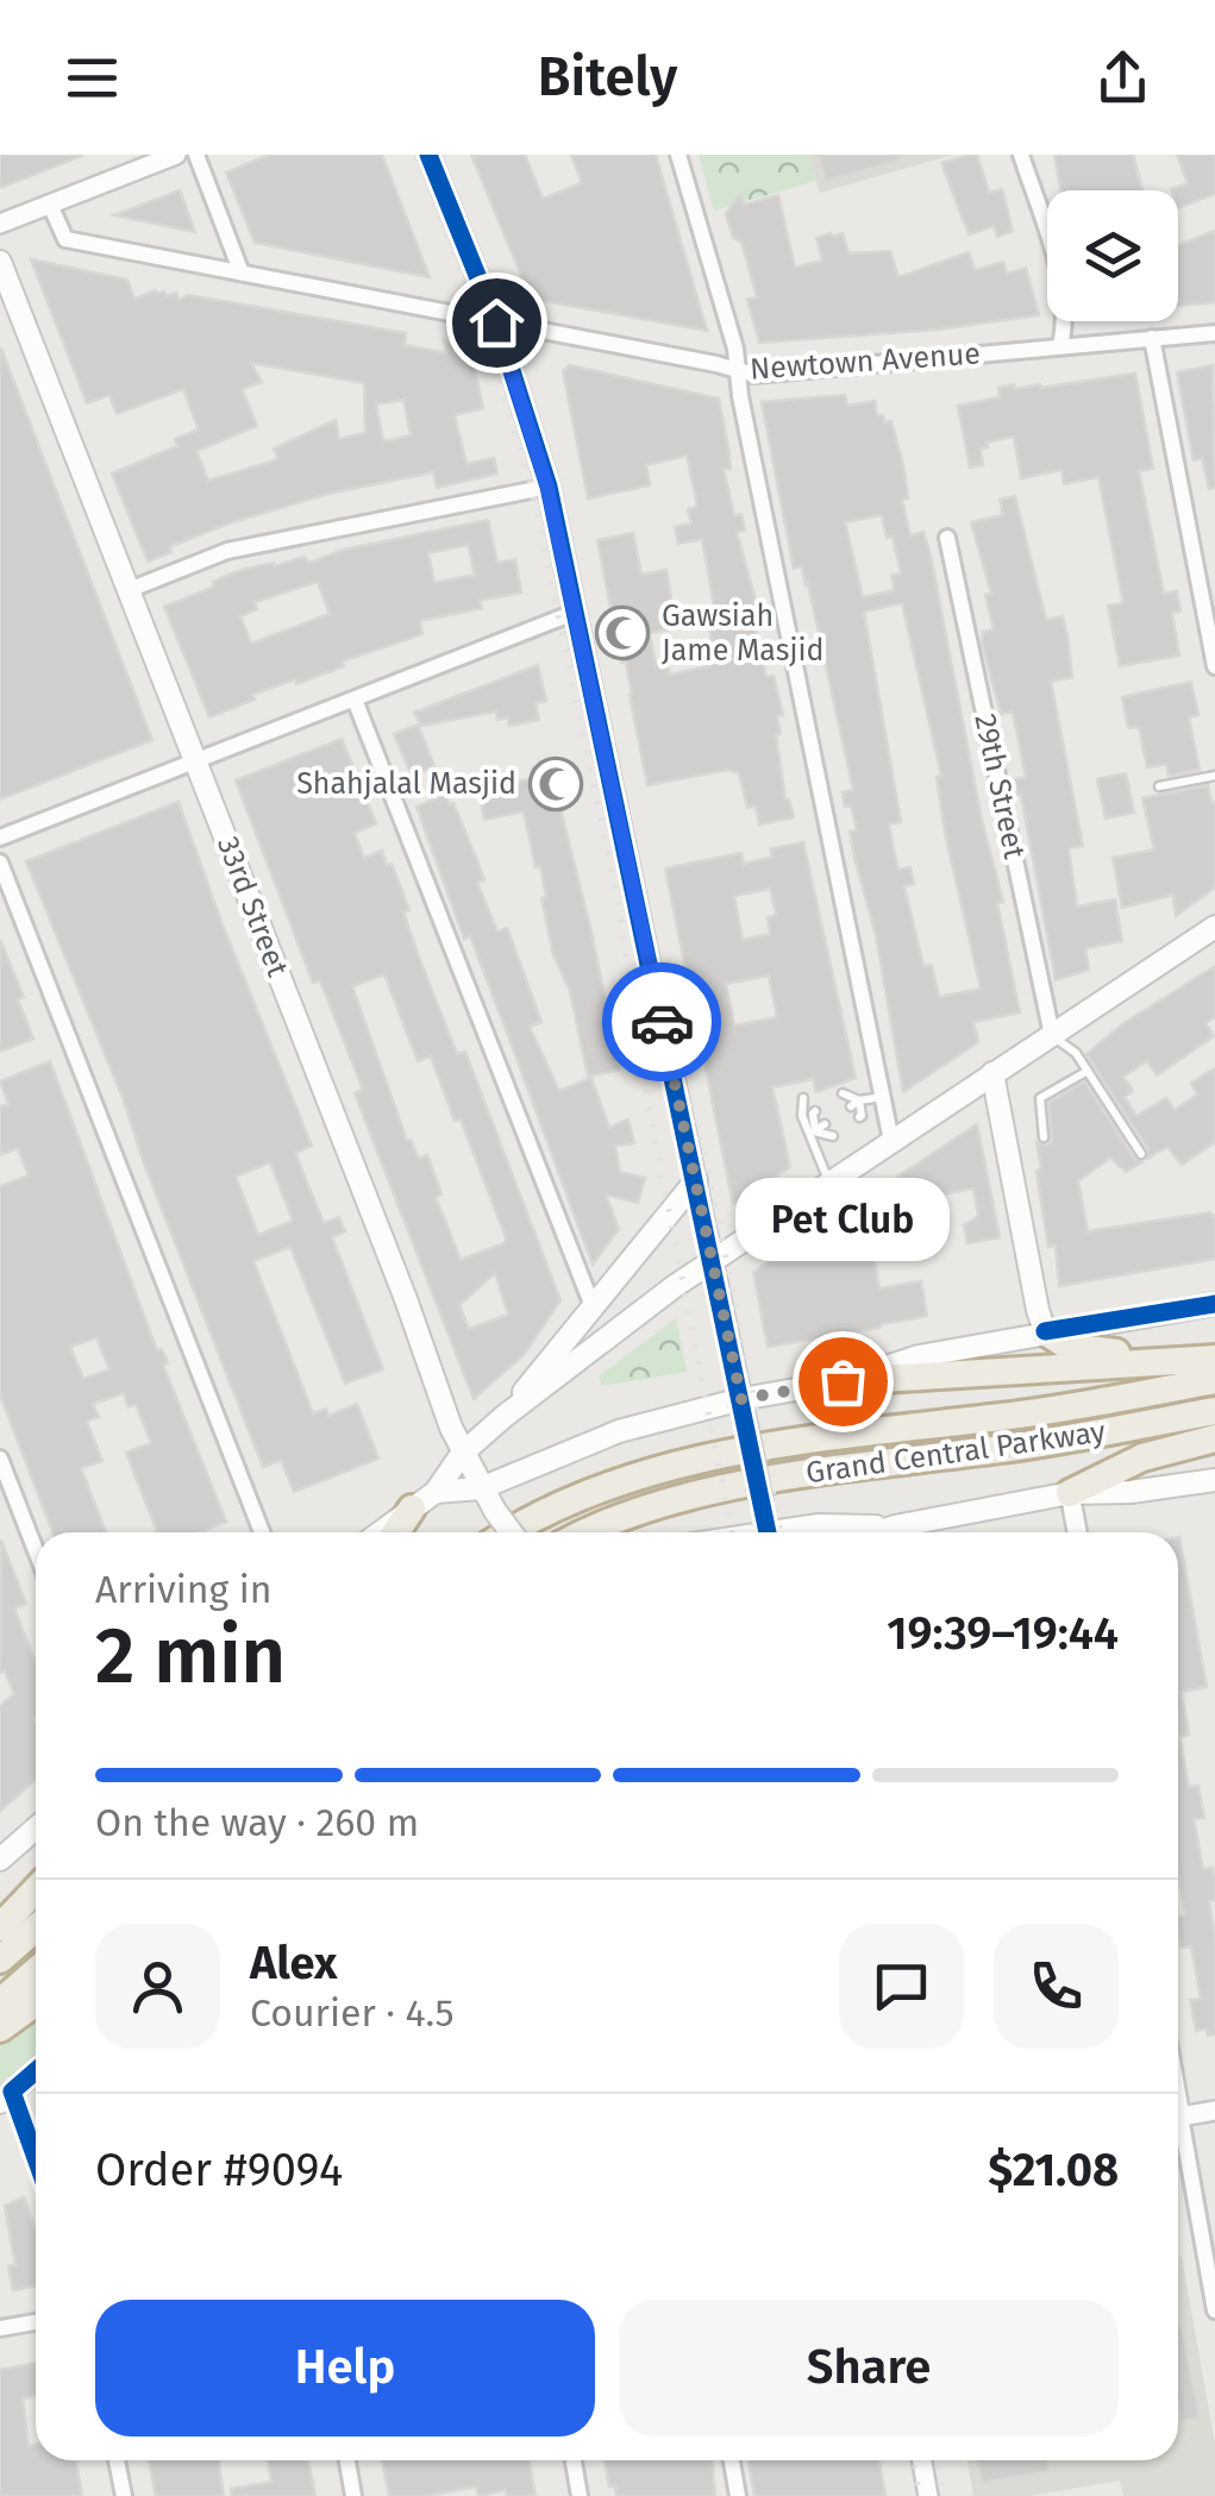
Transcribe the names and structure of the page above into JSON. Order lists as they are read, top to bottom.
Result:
{
  "streets": {
    "highway": ["Grand Central Parkway"],
    "main road": ["33rd Street"],
    "street": ["Newtown Avenue", "29th Street"]
  },
  "places": {
    "mosque": ["Gawsiah Jame Masjid", "Shahjalal Masjid"],
    "other": ["Pet Club"]
  },
  "page": {
    "header": "Bitely",
    "bubble": "Pet Club",
    "heading": ["2 min", "Arriving in", "19:39–19:44"],
    "panel": [
      "Alex",
      "Courier · 4.5",
      "Order #9094",
      "$21.08"
    ],
    "bar": "On the way · 260 m",
    "buttons": ["Help", "Share"]
  }
}
